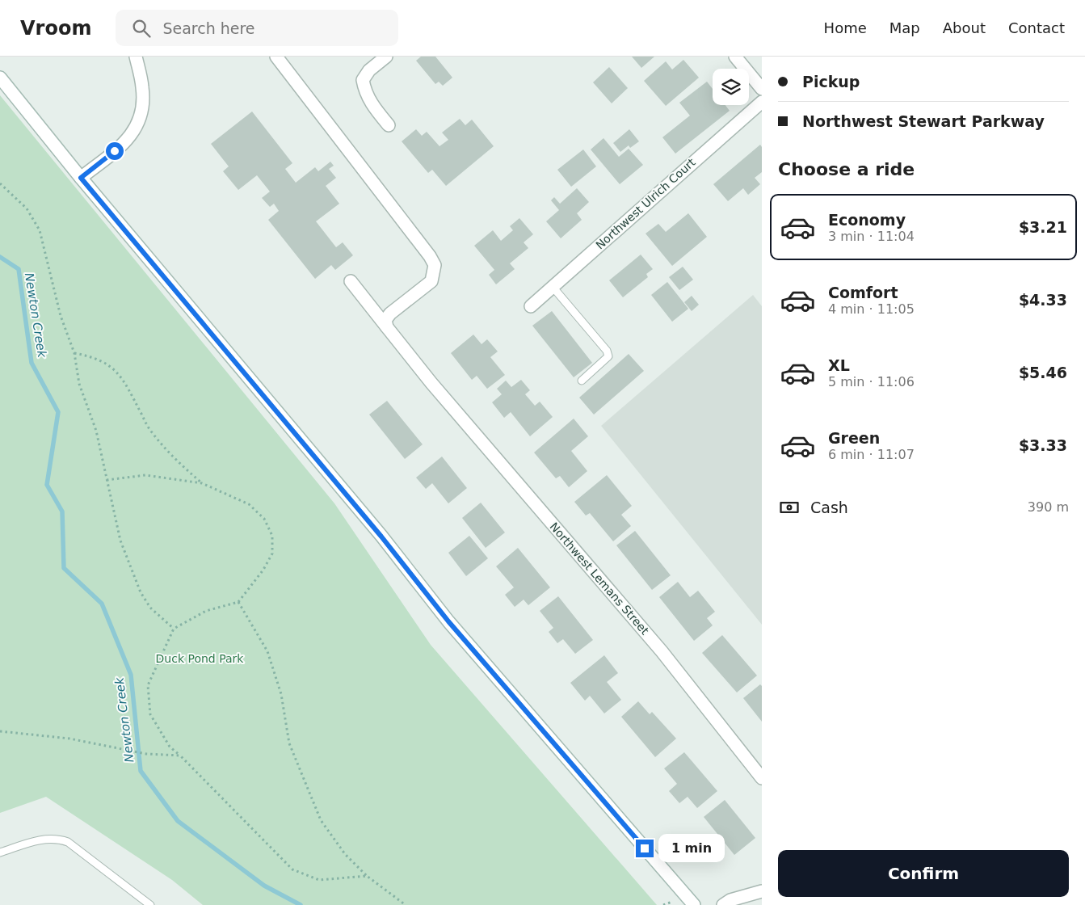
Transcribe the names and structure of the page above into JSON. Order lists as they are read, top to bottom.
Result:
{
  "streets": {
    "street": ["Northwest Ulrich Court", "Northwest Lemans Street"]
  },
  "water": ["Newton Creek"],
  "parks": ["Duck Pond Park"],
  "page": {
    "header": "Vroom",
    "search": "Search here",
    "nav": [
      "Home",
      "Map",
      "About",
      "Contact"
    ],
    "banner": ["Pickup", "Northwest Stewart Parkway"],
    "heading": "Choose a ride",
    "list": [
      {
        "name": "Economy",
        "note": "3 min · 11:04",
        "value": "$3.21"
      },
      {
        "name": "Comfort",
        "note": "4 min · 11:05",
        "value": "$4.33"
      },
      {
        "name": "XL",
        "note": "5 min · 11:06",
        "value": "$5.46"
      },
      {
        "name": "Green",
        "note": "6 min · 11:07",
        "value": "$3.33"
      }
    ],
    "pay": ["Cash", "390 m"],
    "bubble": "1 min",
    "buttons": "Confirm"
  }
}
